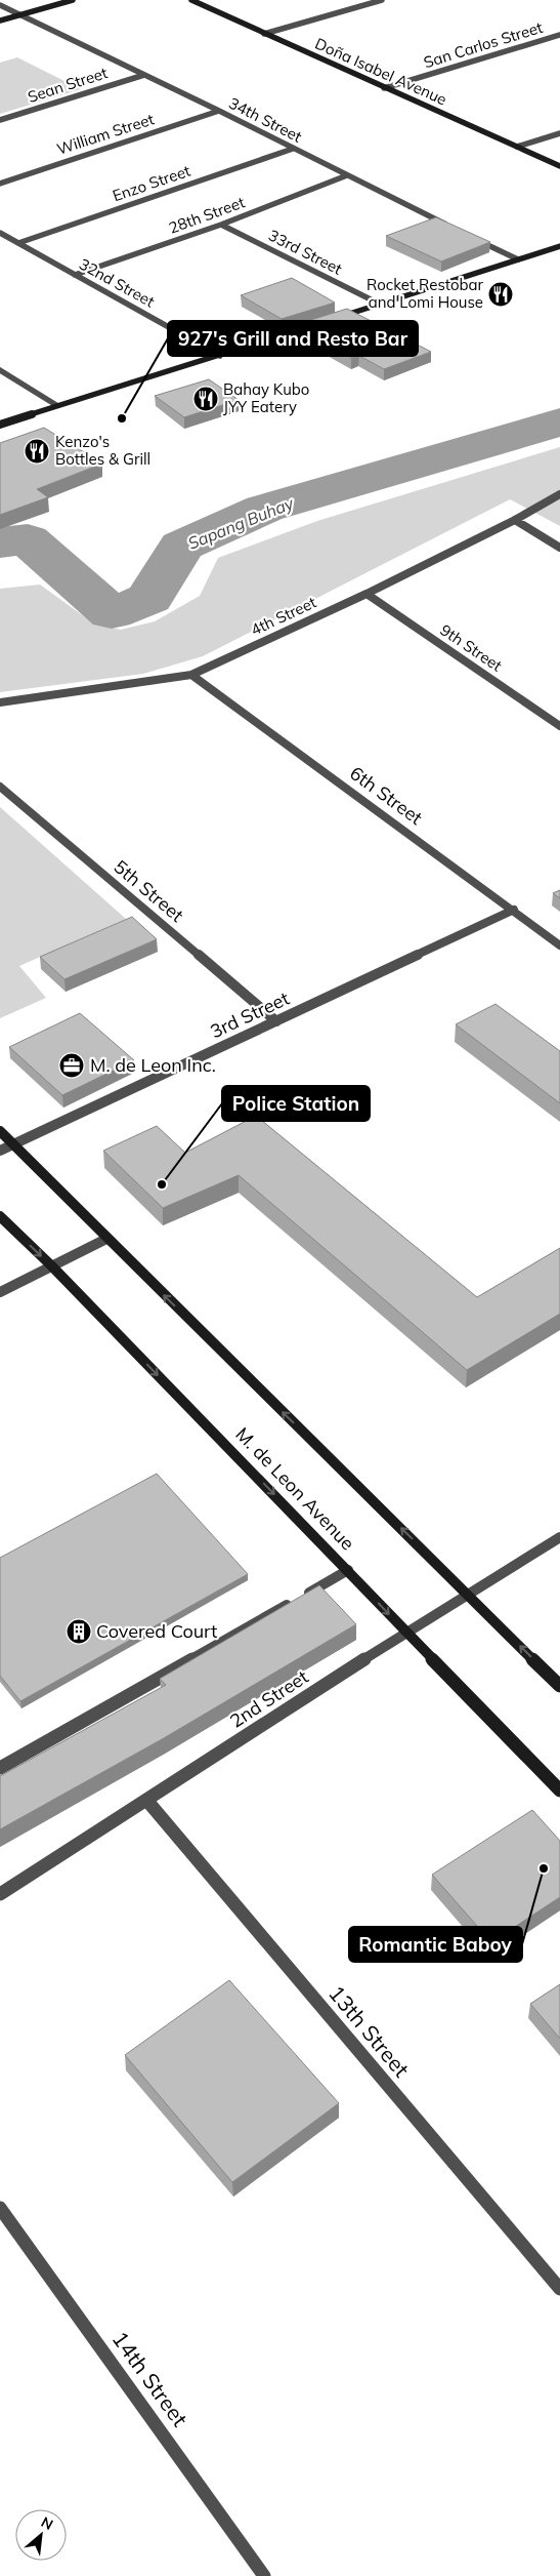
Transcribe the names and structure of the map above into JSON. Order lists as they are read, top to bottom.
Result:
{
  "streets": {
    "street": [
      "San Carlos Street",
      "Doña Isabel Avenue",
      "Sean Street",
      "34th Street",
      "William Street",
      "Enzo Street",
      "28th Street",
      "33rd Street",
      "32nd Street",
      "4th Street",
      "9th Street",
      "6th Street",
      "5th Street",
      "3rd Street",
      "M. de Leon Avenue",
      "2nd Street",
      "13th Street",
      "14th Street"
    ]
  },
  "crossings": [
    ["San Carlos Street", "Doña Isabel Avenue"],
    ["Sean Street", "34th Street"],
    ["34th Street", "William Street"],
    ["34th Street", "Enzo Street"],
    ["34th Street", "28th Street"],
    ["Enzo Street", "32nd Street"],
    ["28th Street", "33rd Street"],
    ["28th Street", "32nd Street"],
    ["4th Street", "9th Street"],
    ["4th Street", "6th Street"],
    ["6th Street", "3rd Street"],
    ["5th Street", "3rd Street"],
    ["M. de Leon Avenue", "2nd Street"],
    ["2nd Street", "13th Street"]
  ],
  "water": ["Sapang Buhay"],
  "places": {
    "restaurant": ["Rocket Restobar and Lomi House", "Bahay Kubo JYY Eatery", "Kenzo's Bottles & Grill"],
    "other": ["927's Grill and Resto Bar", "Police Station", "Romantic Baboy"],
    "office": ["M. de Leon Inc."],
    "building": ["Covered Court"]
  },
  "north": "top right"
}
